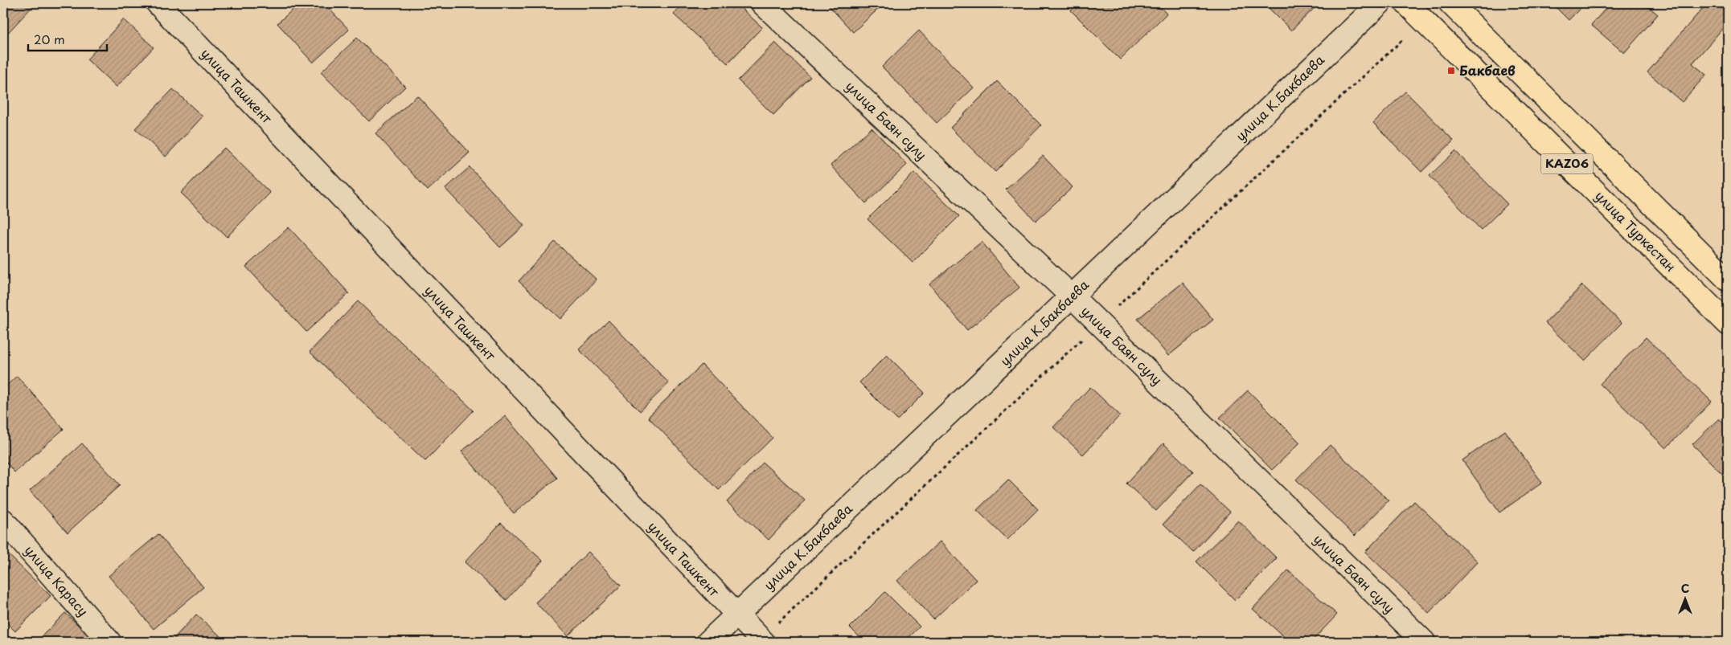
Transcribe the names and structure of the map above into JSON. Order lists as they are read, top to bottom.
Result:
{
  "streets": {
    "highway": ["KАZ06", "улица Туркестан"],
    "street": [
      "улица Ташкент",
      "улица К.Бакбаева",
      "улица Баян сулу",
      "улица Карасу"
    ]
  },
  "crossings": [
    ["улица Ташкент", "улица К.Бакбаева"],
    ["улица К.Бакбаева", "улица Баян сулу"]
  ],
  "places": {
    "transit": ["Бакбаев"]
  },
  "scale_bar": "20 m",
  "north": "top"
}
